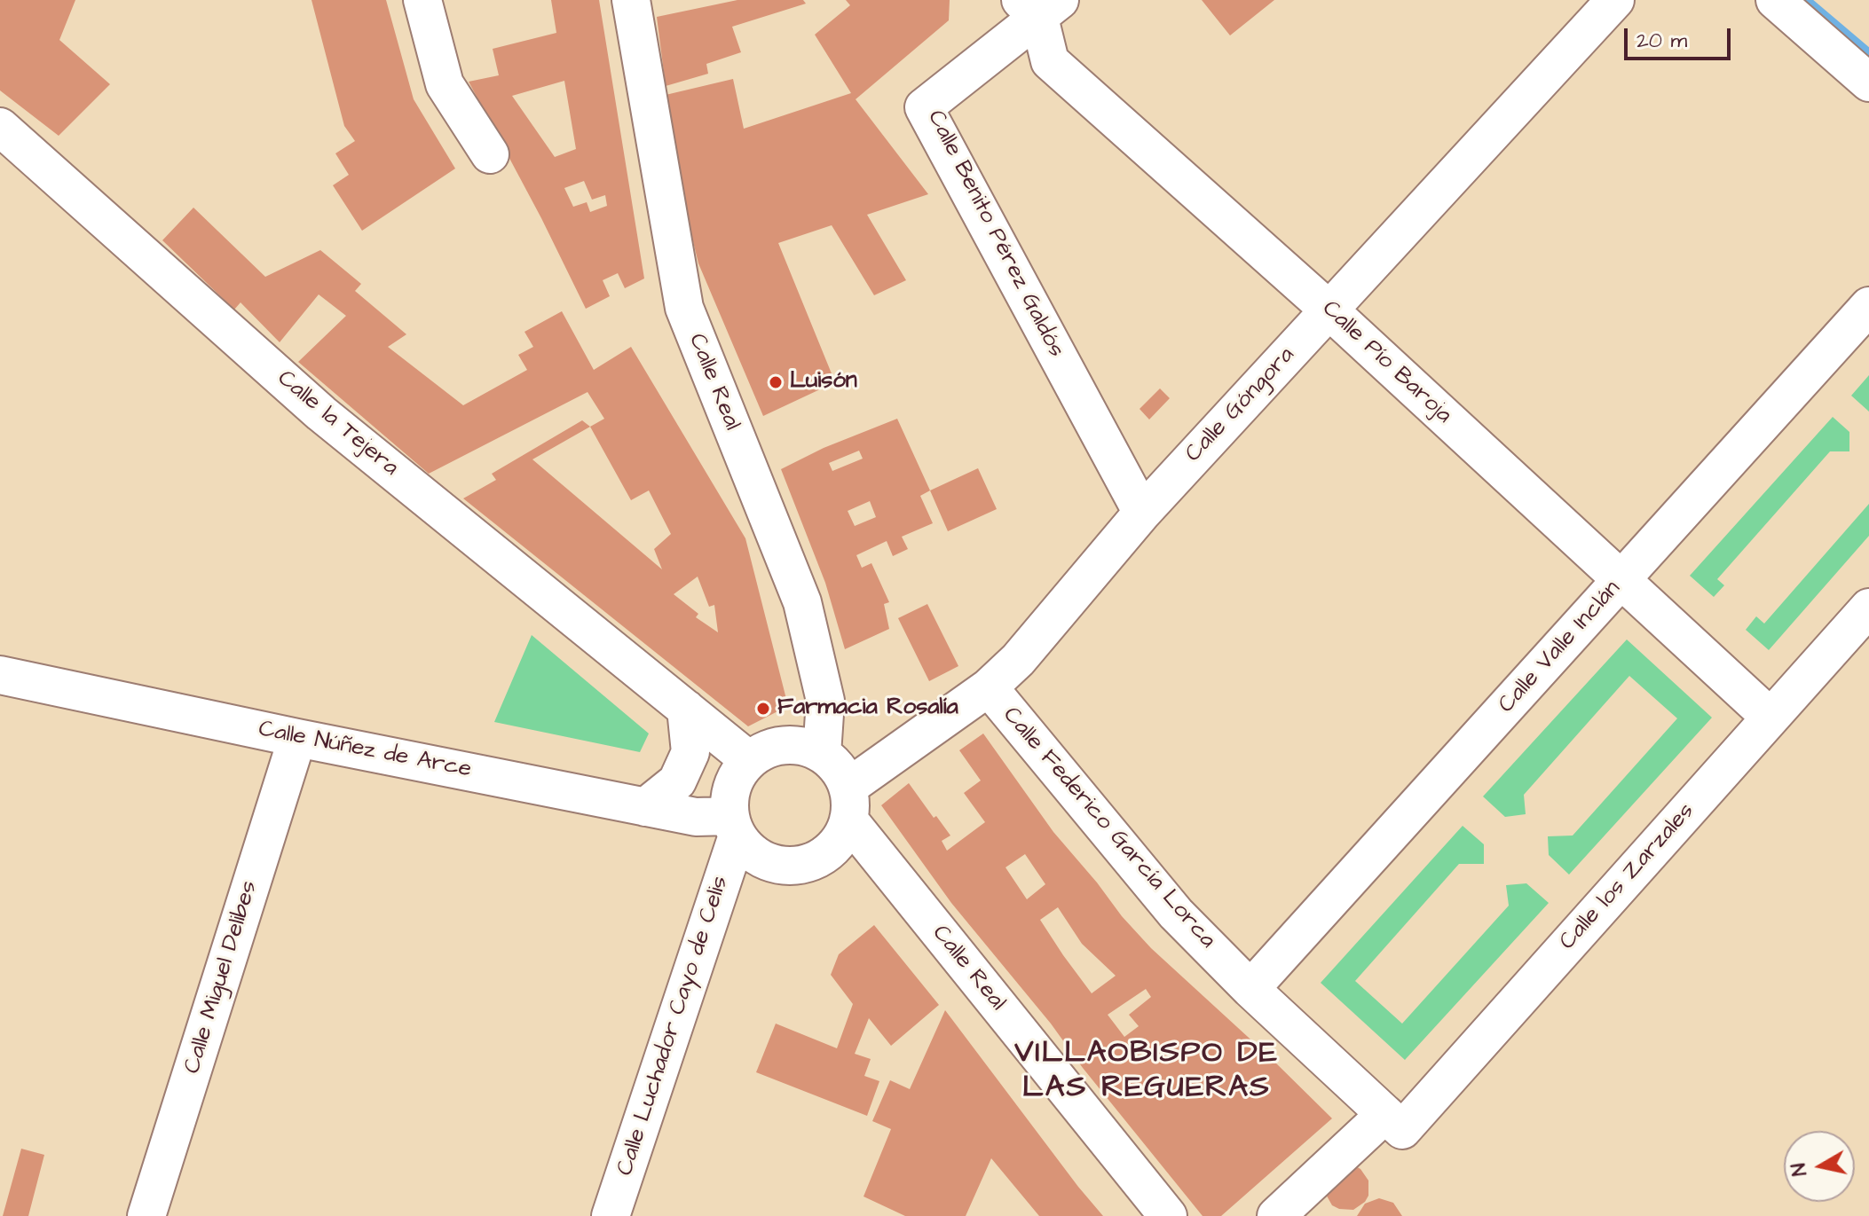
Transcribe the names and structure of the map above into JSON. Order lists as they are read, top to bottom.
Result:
{
  "streets": {
    "street": [
      "Calle Benito Pérez Galdós",
      "Calle Pío Baroja",
      "Calle Real",
      "Calle Góngora",
      "Calle la Tejera",
      "Calle Valle Inclán",
      "Calle Núñez de Arce",
      "Calle Federico García Lorca",
      "Calle los Zarzales",
      "Calle Miguel Delibes",
      "Calle Luchador Cayo de Celis"
    ]
  },
  "crossings": [
    ["Calle Benito Pérez Galdós", "Calle Pío Baroja"],
    ["Calle Benito Pérez Galdós", "Calle Góngora"],
    ["Calle Pío Baroja", "Calle Góngora"],
    ["Calle Pío Baroja", "Calle Valle Inclán"],
    ["Calle Pío Baroja", "Calle los Zarzales"],
    ["Calle Real", "Calle Góngora"],
    ["Calle Real", "Calle la Tejera"],
    ["Calle Real", "Calle Núñez de Arce"],
    ["Calle Real", "Calle Luchador Cayo de Celis"],
    ["Calle Góngora", "Calle la Tejera"],
    ["Calle Góngora", "Calle Núñez de Arce"],
    ["Calle Góngora", "Calle Federico García Lorca"],
    ["Calle Góngora", "Calle Luchador Cayo de Celis"],
    ["Calle la Tejera", "Calle Núñez de Arce"],
    ["Calle la Tejera", "Calle Luchador Cayo de Celis"],
    ["Calle Valle Inclán", "Calle Federico García Lorca"],
    ["Calle Núñez de Arce", "Calle Miguel Delibes"],
    ["Calle Núñez de Arce", "Calle Luchador Cayo de Celis"],
    ["Calle Federico García Lorca", "Calle los Zarzales"]
  ],
  "districts": ["VILLAOBISPO DE LAS REGUERAS"],
  "places": ["Luisón", "Farmacia Rosalía"],
  "scale_bar": "20 m",
  "north": "left"
}
